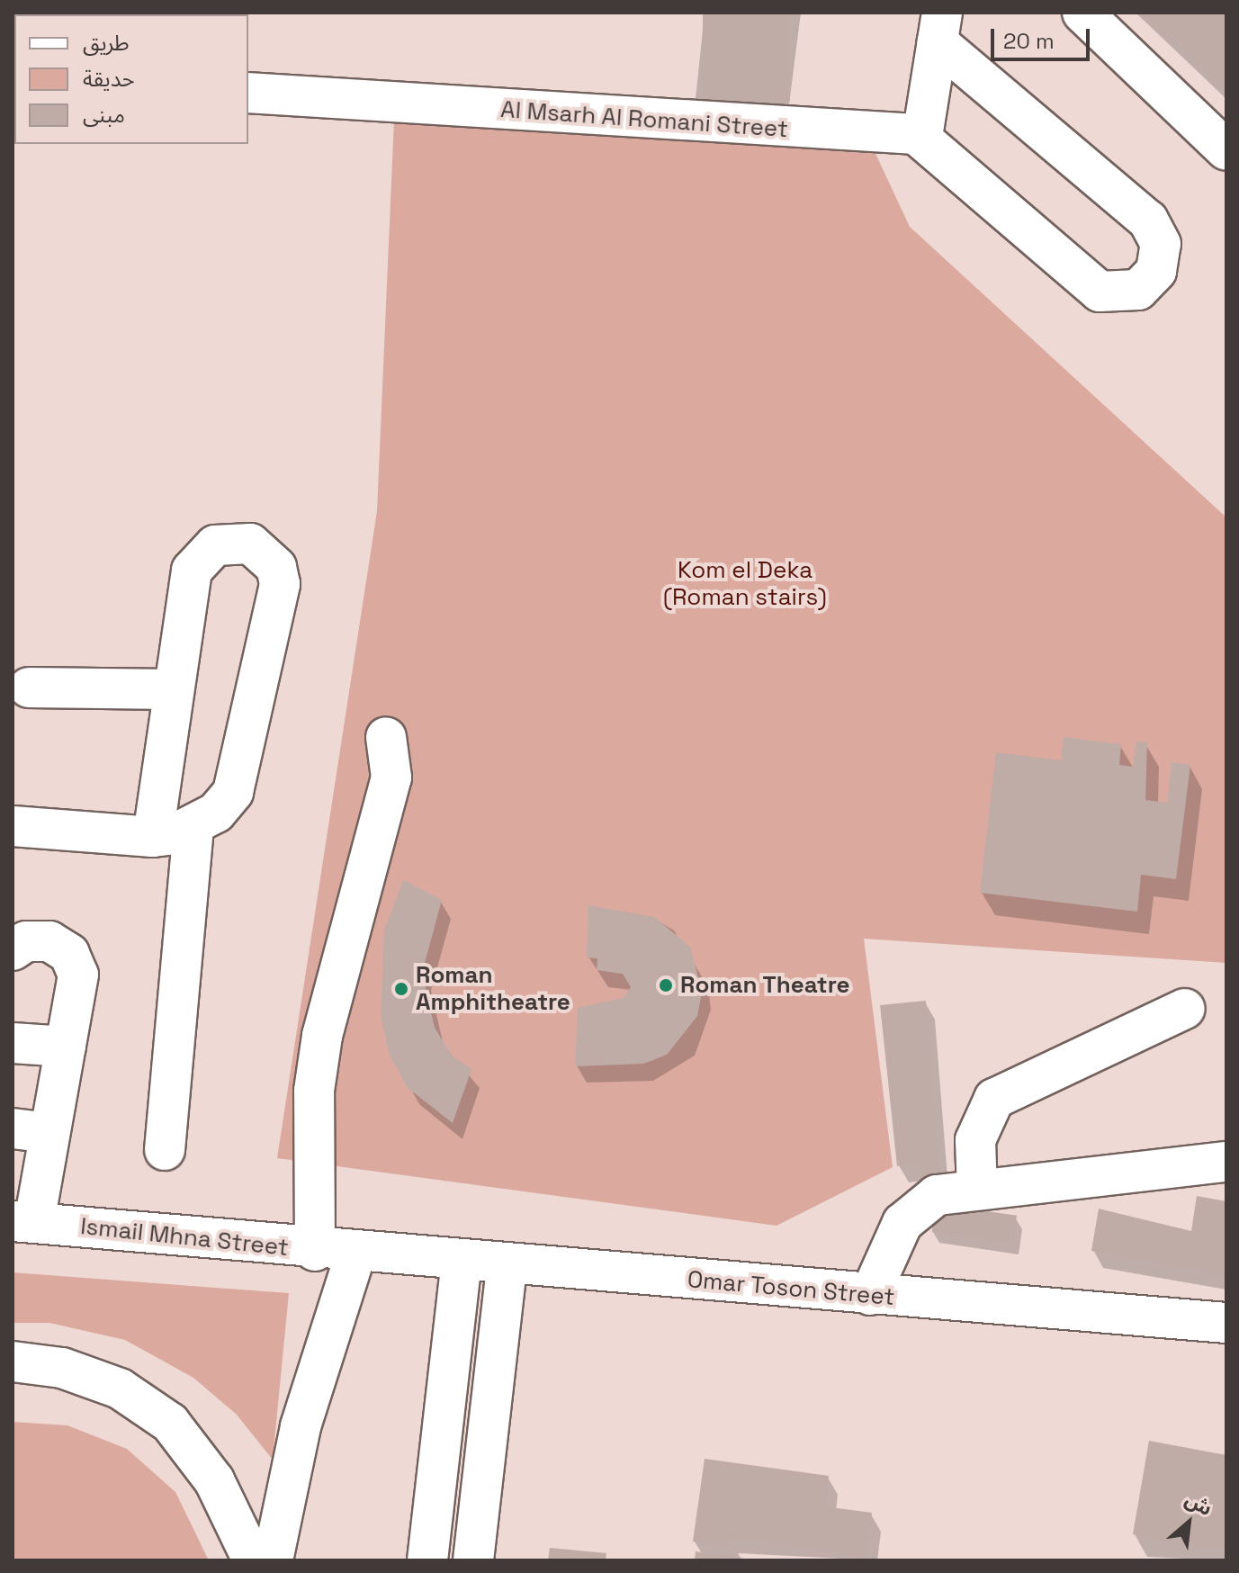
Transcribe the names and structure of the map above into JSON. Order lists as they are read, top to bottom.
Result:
{
  "streets": {
    "main road": ["Al Msarh Al Romani Street", "Ismail Mhna Street", "Omar Toson Street"]
  },
  "crossings": [
    ["Ismail Mhna Street", "Omar Toson Street"]
  ],
  "parks": ["Kom el Deka (Roman stairs)"],
  "places": ["Roman Theatre", "Roman Amphitheatre"],
  "legend": ["طريق", "حديقة", "مبنى"],
  "scale_bar": "20 m",
  "north": "top right"
}
